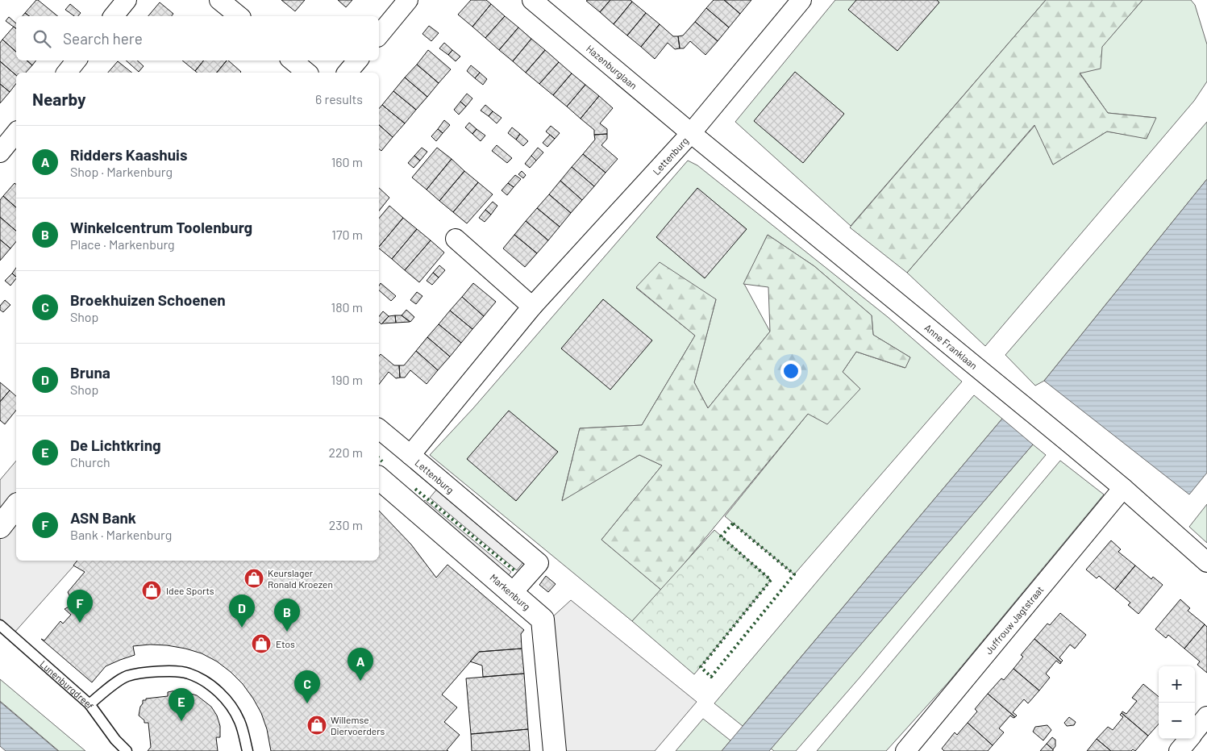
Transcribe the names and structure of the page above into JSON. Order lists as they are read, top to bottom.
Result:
{
  "streets": {
    "street": [
      "Hazenburglaan",
      "Lettenburg",
      "Anne Franklaan",
      "Markenburg",
      "Juffrouw Jagtstraat"
    ],
    "lane": ["Lunenburgdreef"]
  },
  "crossings": [
    ["Hazenburglaan", "Lettenburg"],
    ["Hazenburglaan", "Anne Franklaan"],
    ["Lettenburg", "Anne Franklaan"],
    ["Lettenburg", "Markenburg"],
    ["Anne Franklaan", "Juffrouw Jagtstraat"]
  ],
  "places": {
    "shop": [
      "Keurslager Ronald Kroezen",
      "Idee Sports",
      "Etos",
      "Willemse Diervoerders"
    ]
  },
  "page": {
    "search": "Search here",
    "heading": ["Nearby", "6 results"],
    "list": [
      {
        "mark": "A",
        "name": "Ridders Kaashuis",
        "note": "Shop · Markenburg",
        "value": "160 m"
      },
      {
        "mark": "B",
        "name": "Winkelcentrum Toolenburg",
        "note": "Place · Markenburg",
        "value": "170 m"
      },
      {
        "mark": "C",
        "name": "Broekhuizen Schoenen",
        "note": "Shop",
        "value": "180 m"
      },
      {
        "mark": "D",
        "name": "Bruna",
        "note": "Shop",
        "value": "190 m"
      },
      {
        "mark": "E",
        "name": "De Lichtkring",
        "note": "Church",
        "value": "220 m"
      },
      {
        "mark": "F",
        "name": "ASN Bank",
        "note": "Bank · Markenburg",
        "value": "230 m"
      }
    ],
    "pins": [
      "F",
      "D",
      "B",
      "A",
      "C",
      "E"
    ],
    "map_buttons": ["+", "−"]
  }
}
